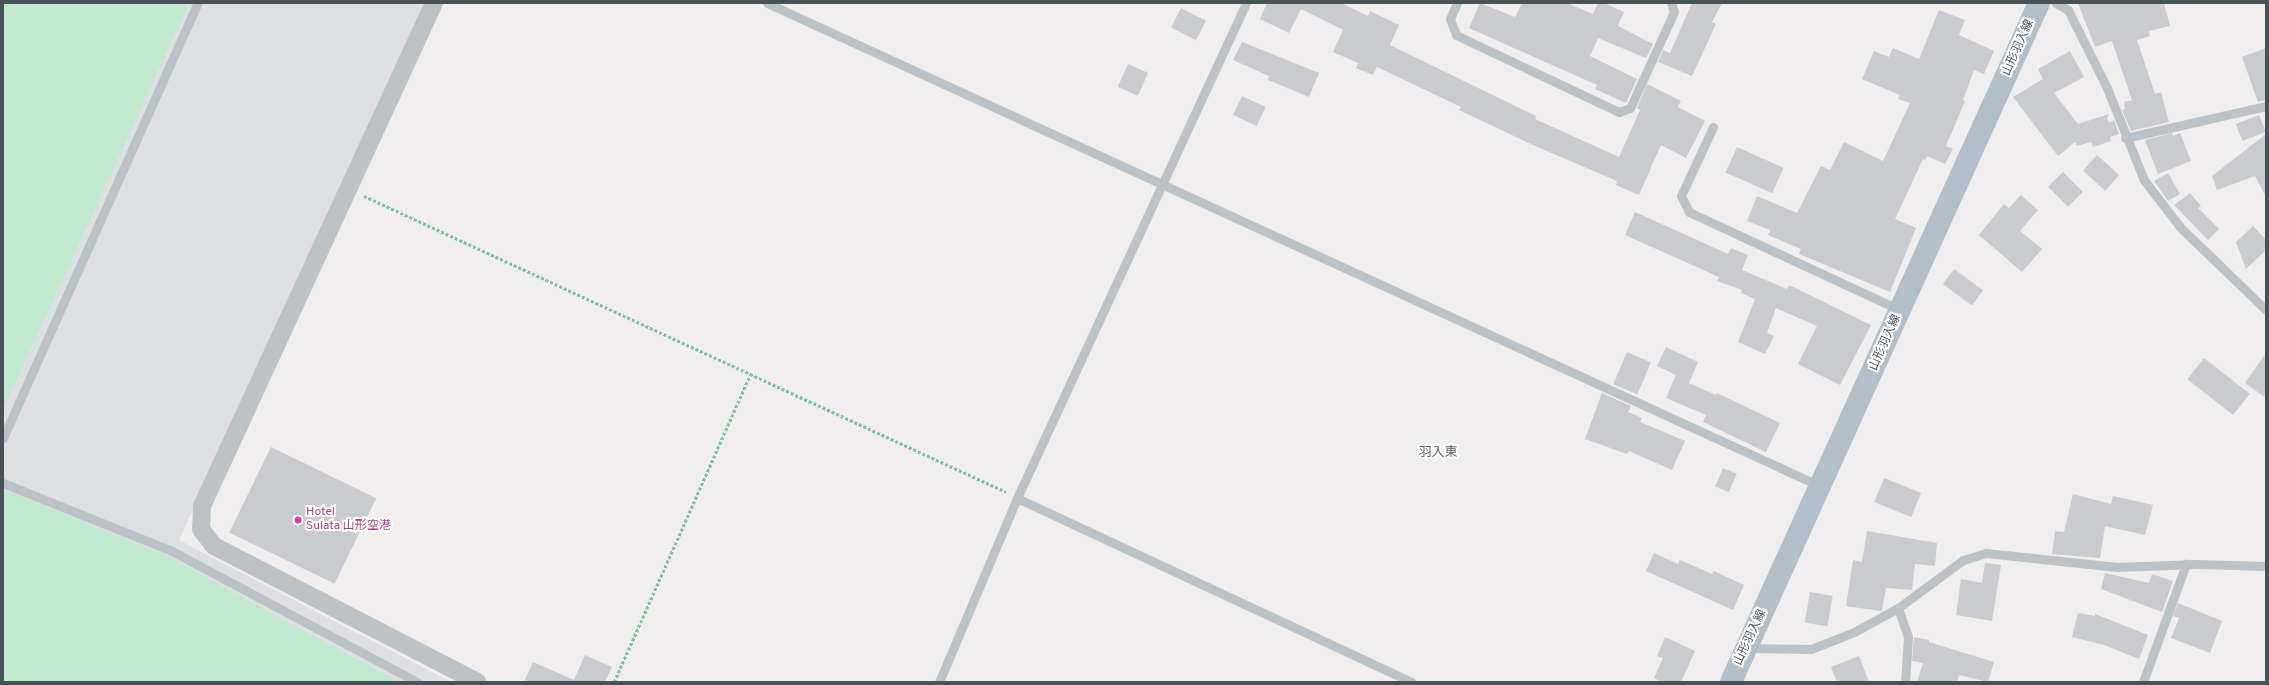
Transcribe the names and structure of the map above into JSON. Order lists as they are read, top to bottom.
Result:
{
  "streets": {
    "main road": ["山形羽入線"]
  },
  "districts": ["羽入東"],
  "places": ["Hotel Sulata 山形空港"]
}
